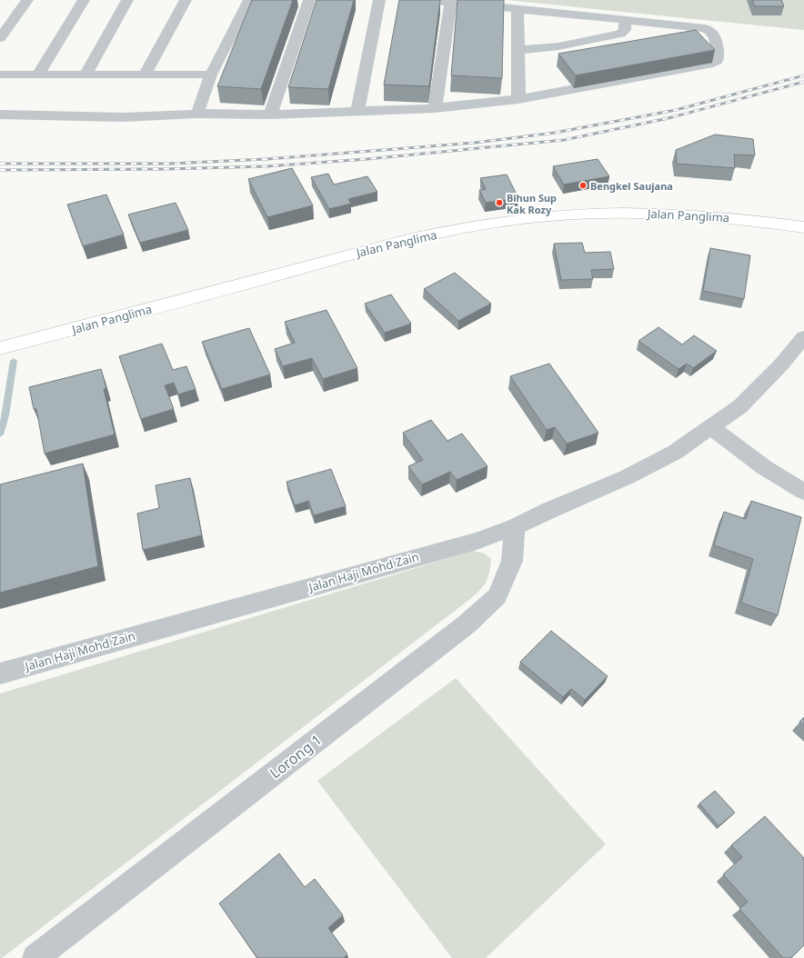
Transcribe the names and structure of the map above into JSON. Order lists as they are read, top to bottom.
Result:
{
  "streets": {
    "main road": ["Jalan Panglima"],
    "street": ["Jalan Haji Mohd Zain", "Lorong 1"]
  },
  "crossings": [
    ["Jalan Haji Mohd Zain", "Lorong 1"]
  ],
  "places": ["Bengkel Saujana", "Bihun Sup Kak Rozy"]
}
